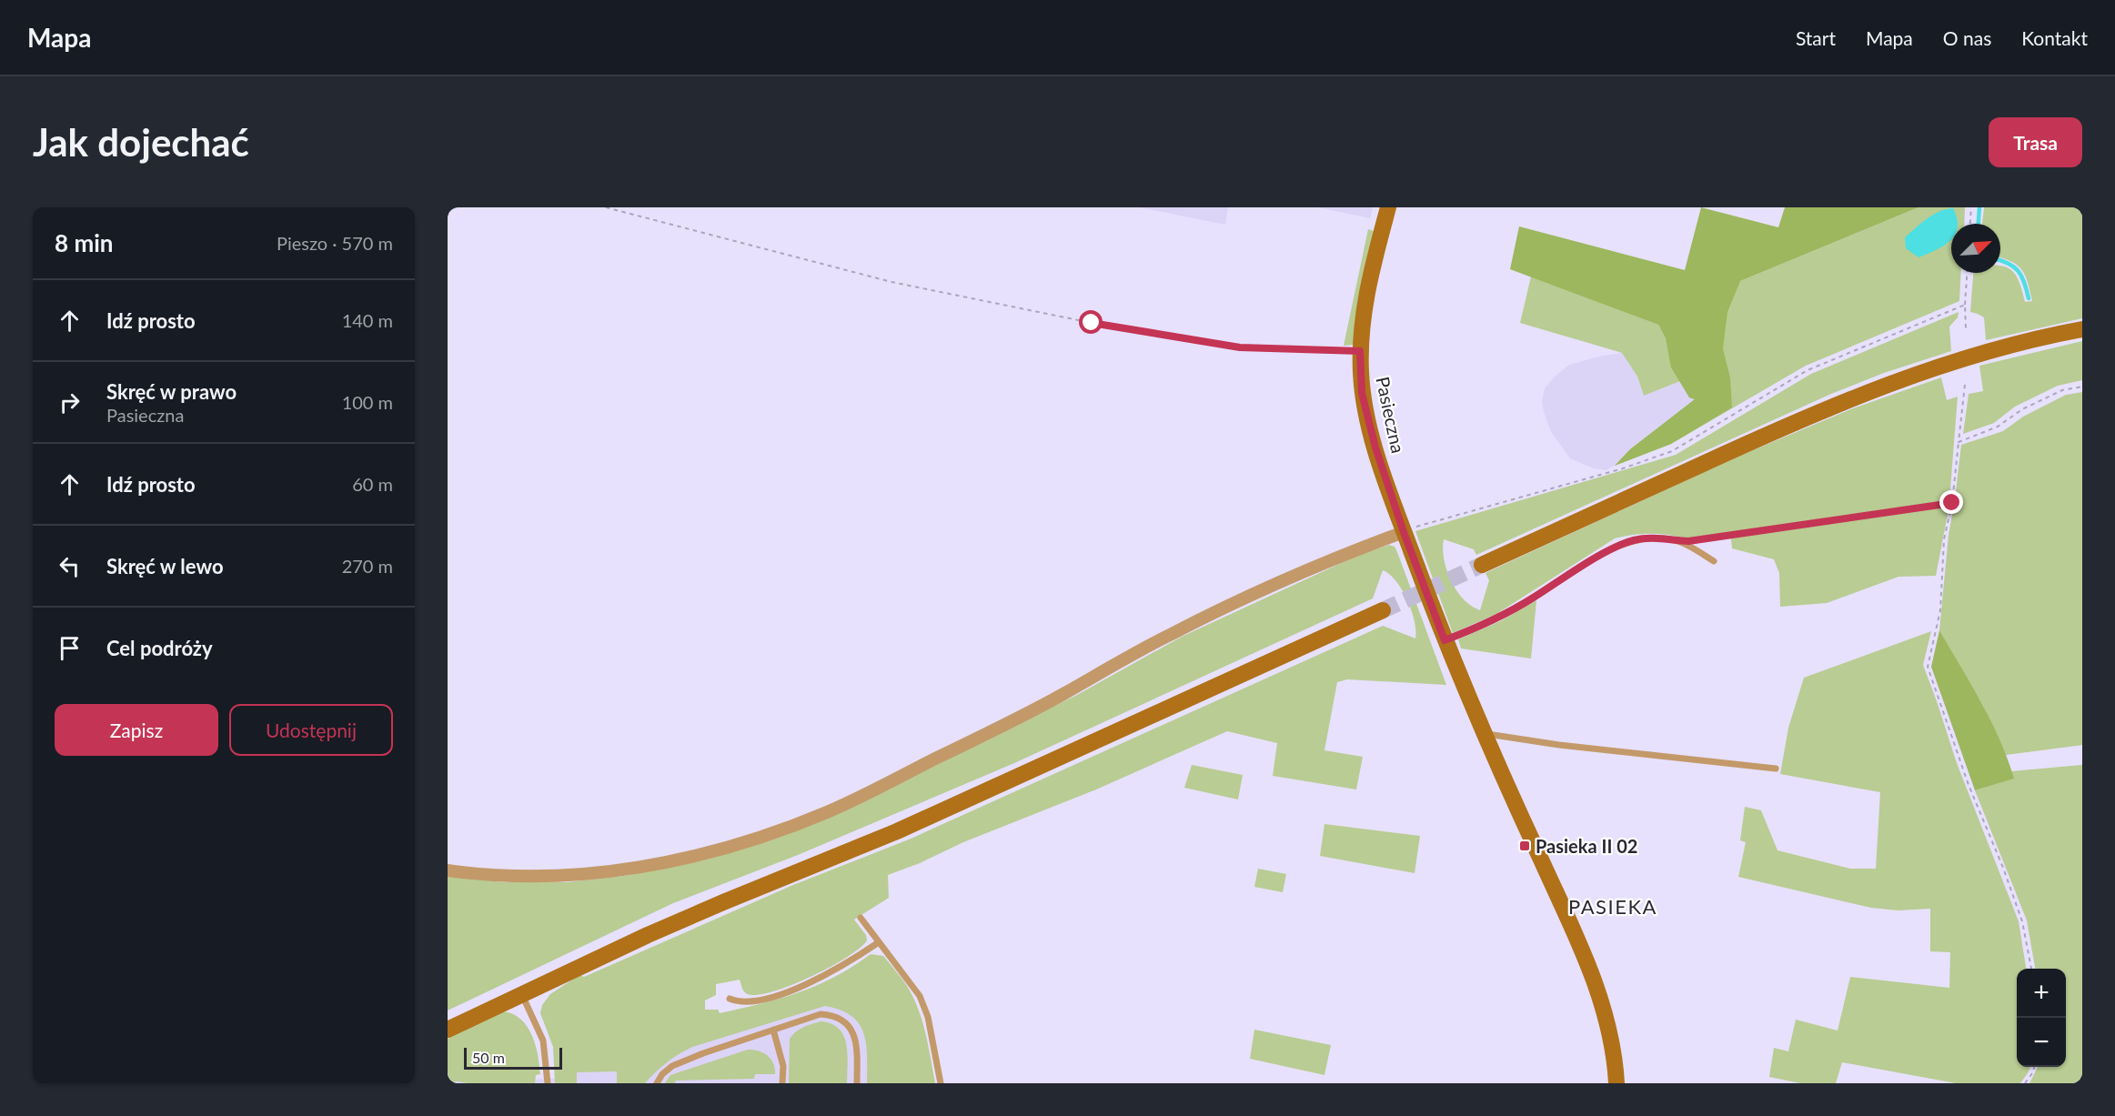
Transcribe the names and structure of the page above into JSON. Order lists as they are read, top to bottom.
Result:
{
  "streets": {
    "main road": ["Pasieczna"]
  },
  "districts": ["PASIEKA"],
  "places": {
    "transit": ["Pasieka II 02"]
  },
  "scale_bar": "50 m",
  "north": "top right",
  "page": {
    "header": "Mapa",
    "nav": [
      "Start",
      "Mapa",
      "O nas",
      "Kontakt"
    ],
    "buttons": [
      "Trasa",
      ["Zapisz", "Udostępnij"]
    ],
    "title": "Jak dojechać",
    "heading": ["8 min", "Pieszo · 570 m"],
    "list": [
      ["Idź prosto", "140 m"],
      ["Skręć w prawo", "Pasieczna", "100 m"],
      ["Idź prosto", "60 m"],
      ["Skręć w lewo", "270 m"],
      "Cel podróży"
    ],
    "map_buttons": ["+", "−"],
    "scale": "50 m"
  }
}
